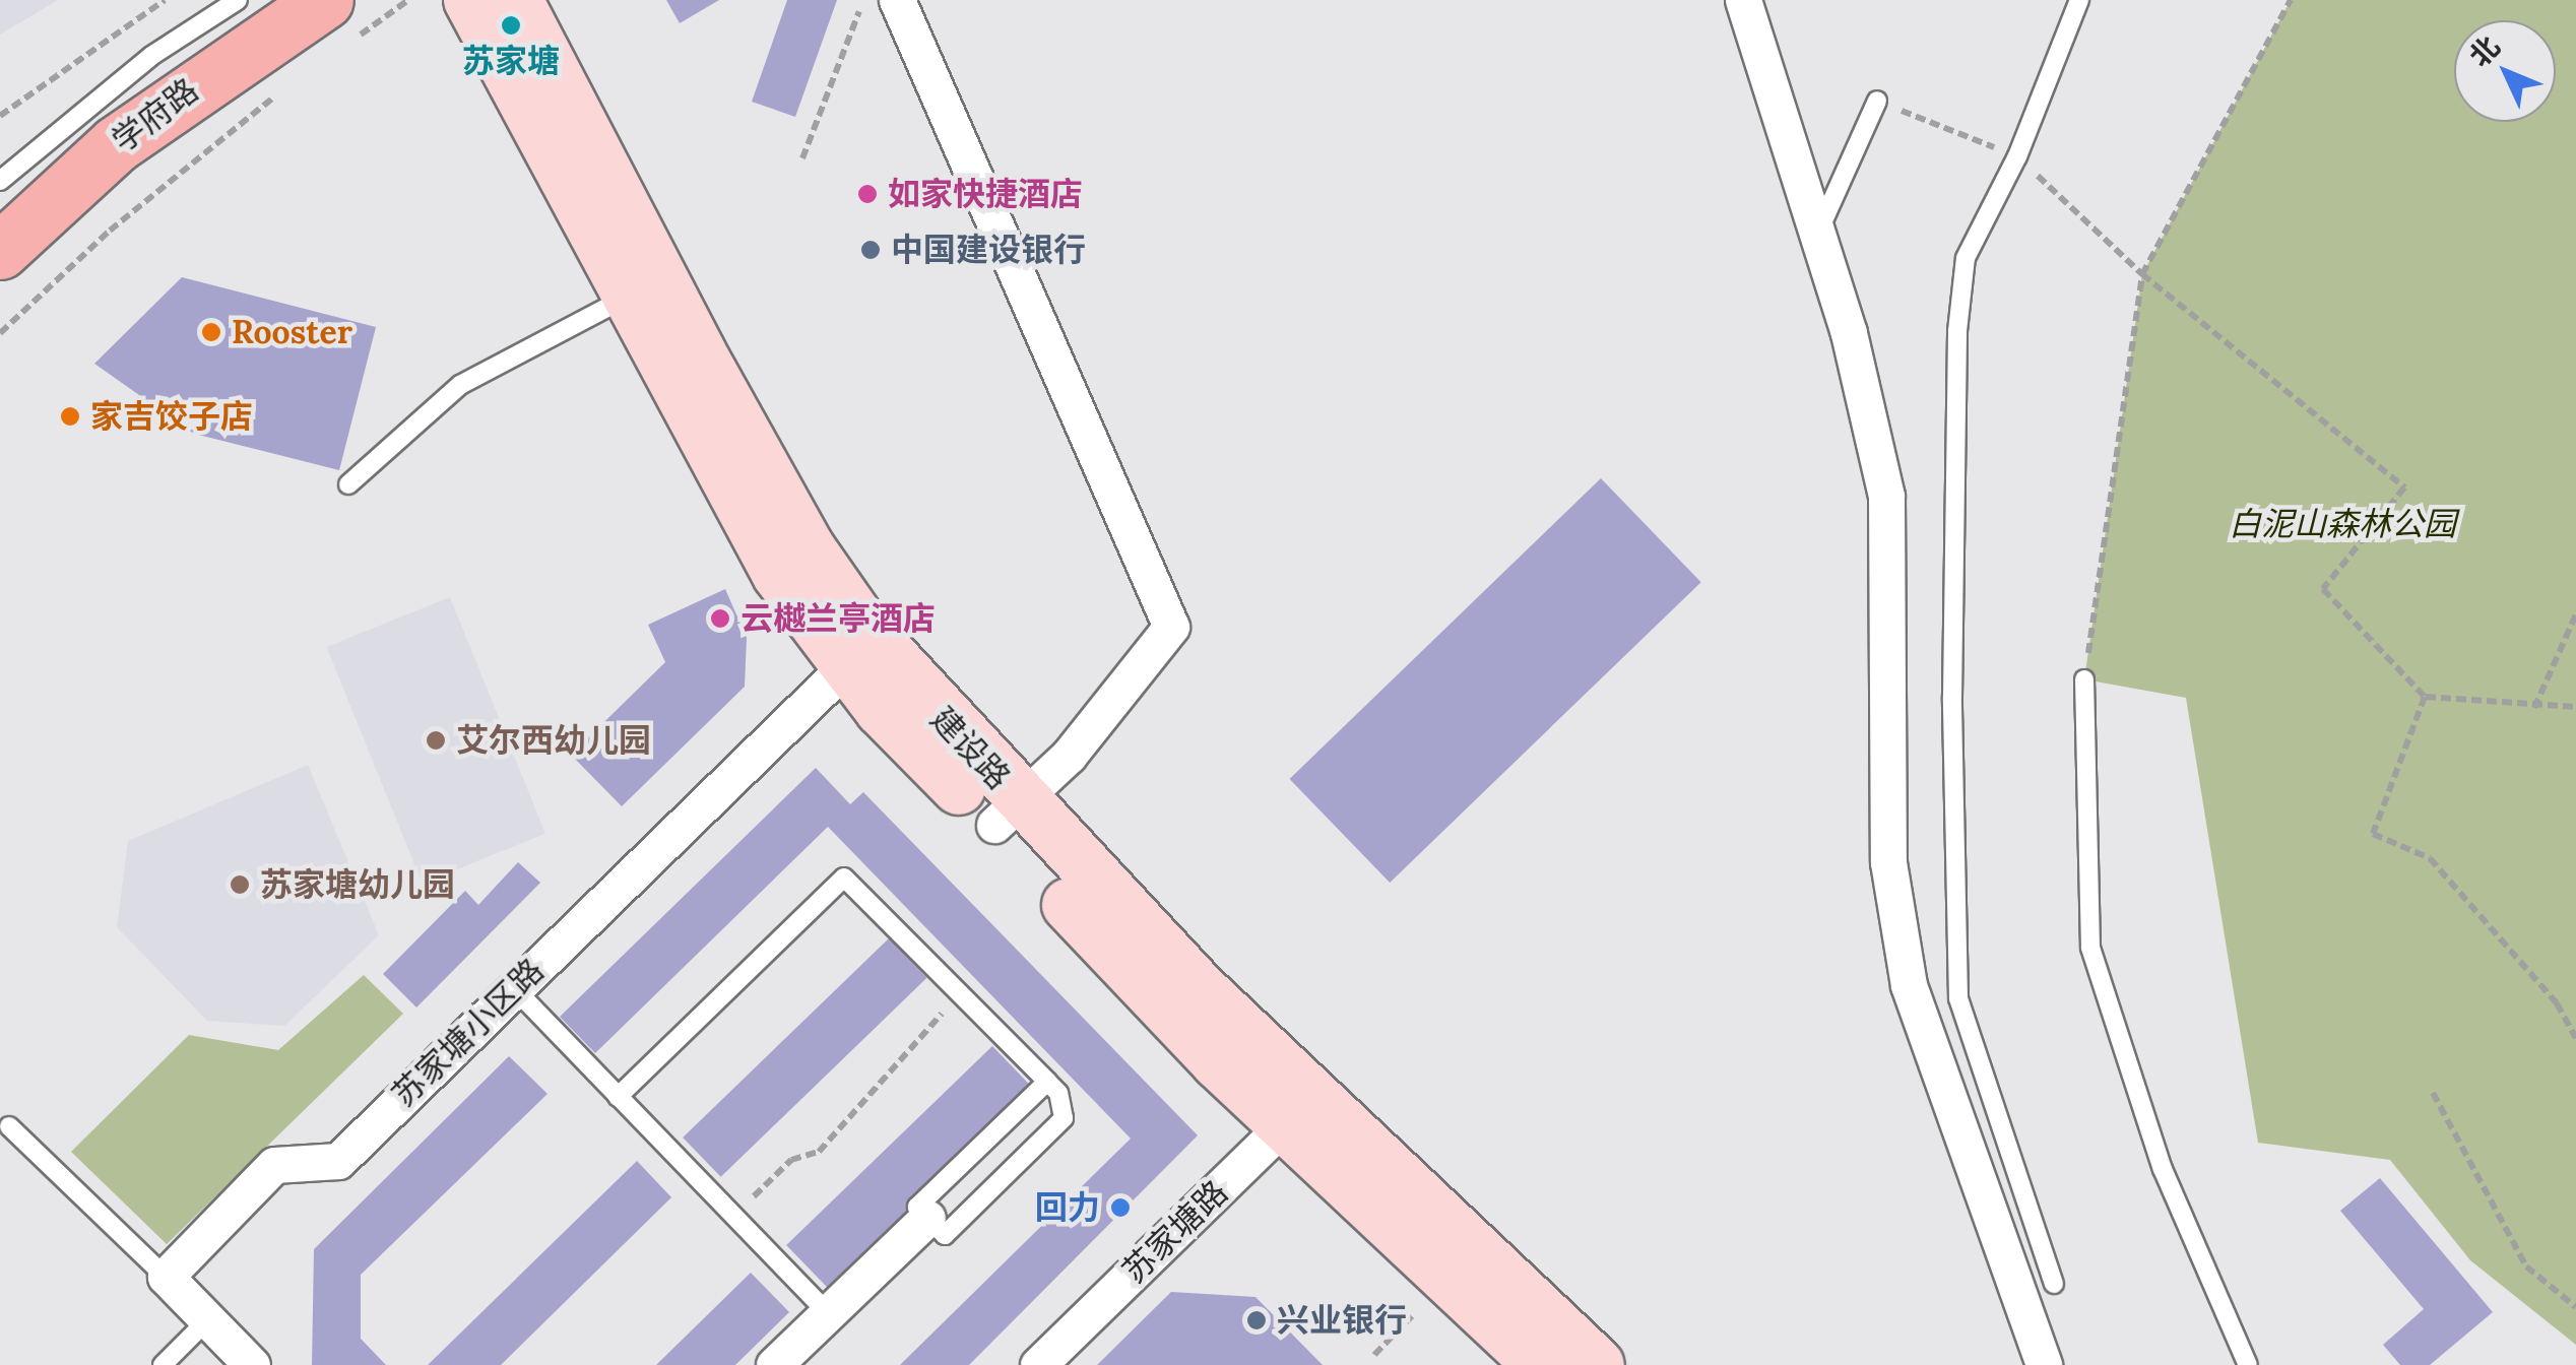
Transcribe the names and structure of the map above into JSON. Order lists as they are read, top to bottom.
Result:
{
  "streets": {
    "main road": ["学府路"],
    "street": ["建设路", "苏家塘小区路", "苏家塘路"]
  },
  "crossings": [
    ["建设路", "苏家塘小区路"],
    ["建设路", "苏家塘路"]
  ],
  "parks": ["白泥山森林公园"],
  "places": [
    "苏家塘",
    "如家快捷酒店",
    "中国建设银行",
    "Rooster",
    "家吉饺子店",
    "云樾兰亭酒店",
    "艾尔西幼儿园",
    "苏家塘幼儿园",
    "回力",
    "兴业银行"
  ],
  "north": "top left"
}
